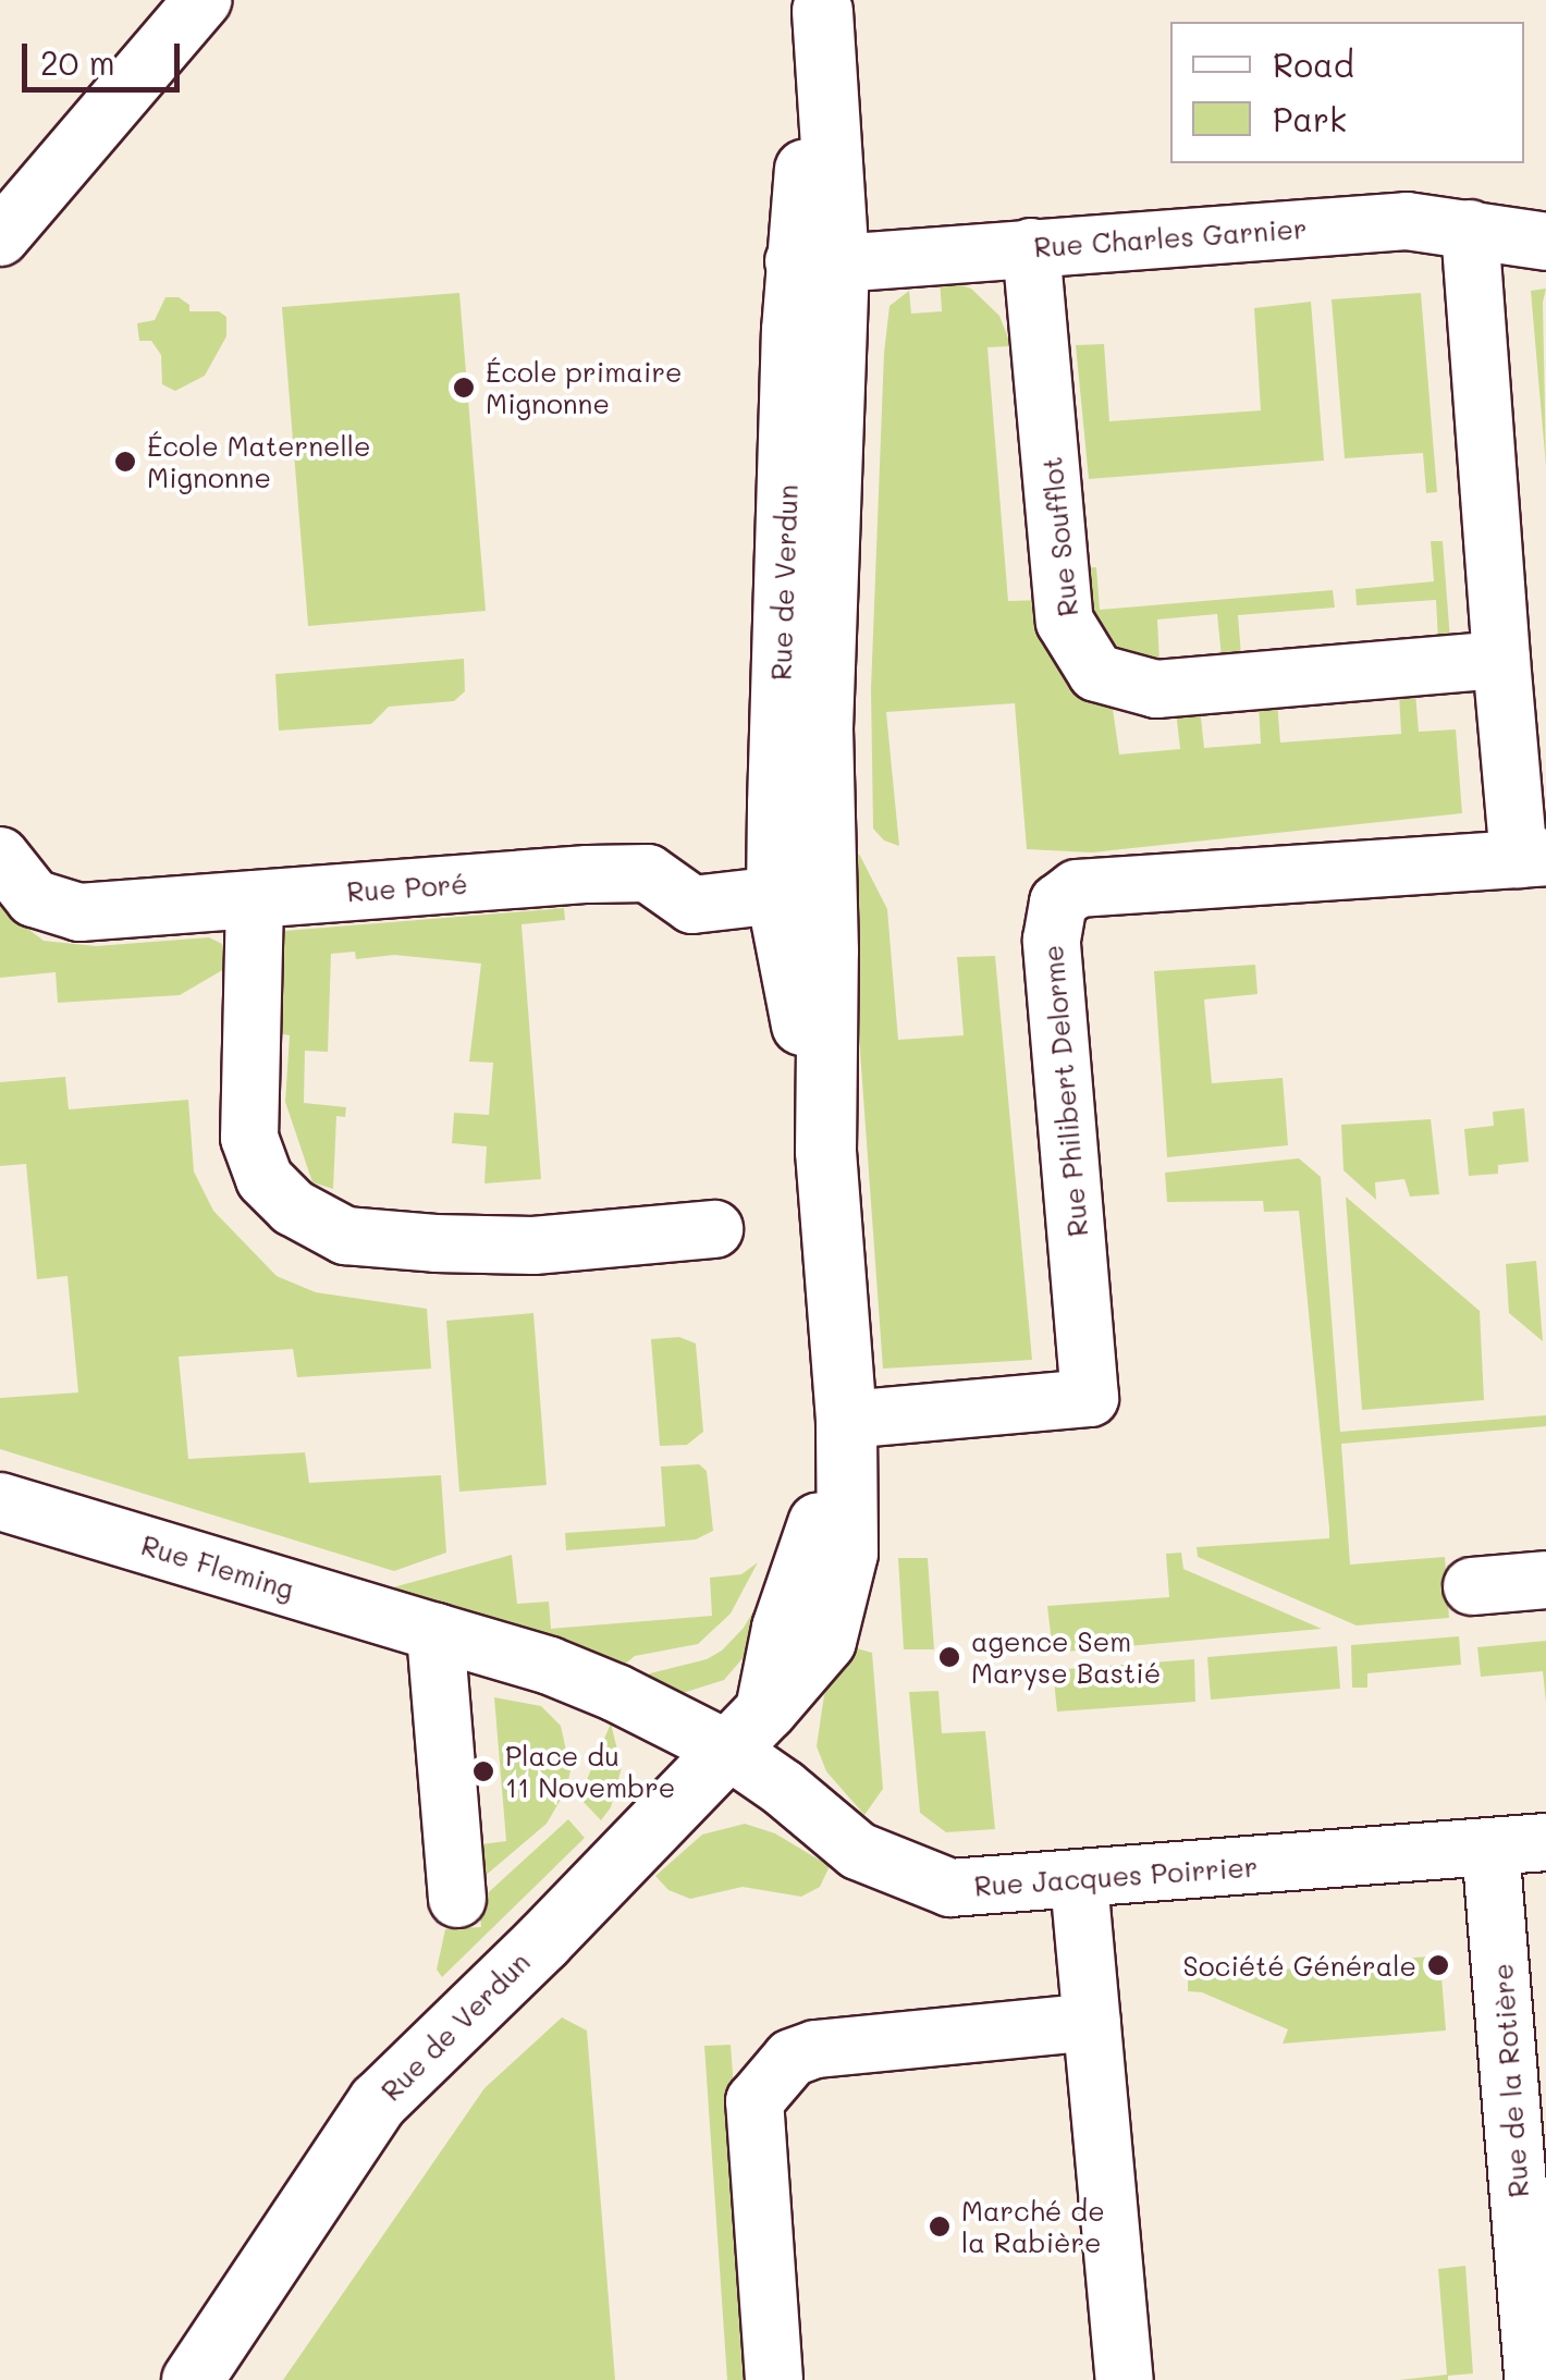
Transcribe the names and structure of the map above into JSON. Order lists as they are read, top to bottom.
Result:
{
  "streets": {
    "main road": ["Rue de Verdun"],
    "street": [
      "Rue Charles Garnier",
      "Rue Soufflot",
      "Rue Poré",
      "Rue Philibert Delorme",
      "Rue Fleming",
      "Rue Jacques Poirrier",
      "Rue de la Rotière"
    ]
  },
  "crossings": [
    ["Rue Charles Garnier", "Rue Soufflot"],
    ["Rue Charles Garnier", "Rue de Verdun"],
    ["Rue de Verdun", "Rue Poré"],
    ["Rue de Verdun", "Rue Philibert Delorme"],
    ["Rue de Verdun", "Rue Jacques Poirrier"],
    ["Rue Jacques Poirrier", "Rue de la Rotière"]
  ],
  "places": [
    "École primaire Mignonne",
    "École Maternelle Mignonne",
    "agence Sem Maryse Bastié",
    "Place du 11 Novembre",
    "Société Générale",
    "Marché de la Rabière"
  ],
  "legend": ["Road", "Park"],
  "scale_bar": "20 m"
}
